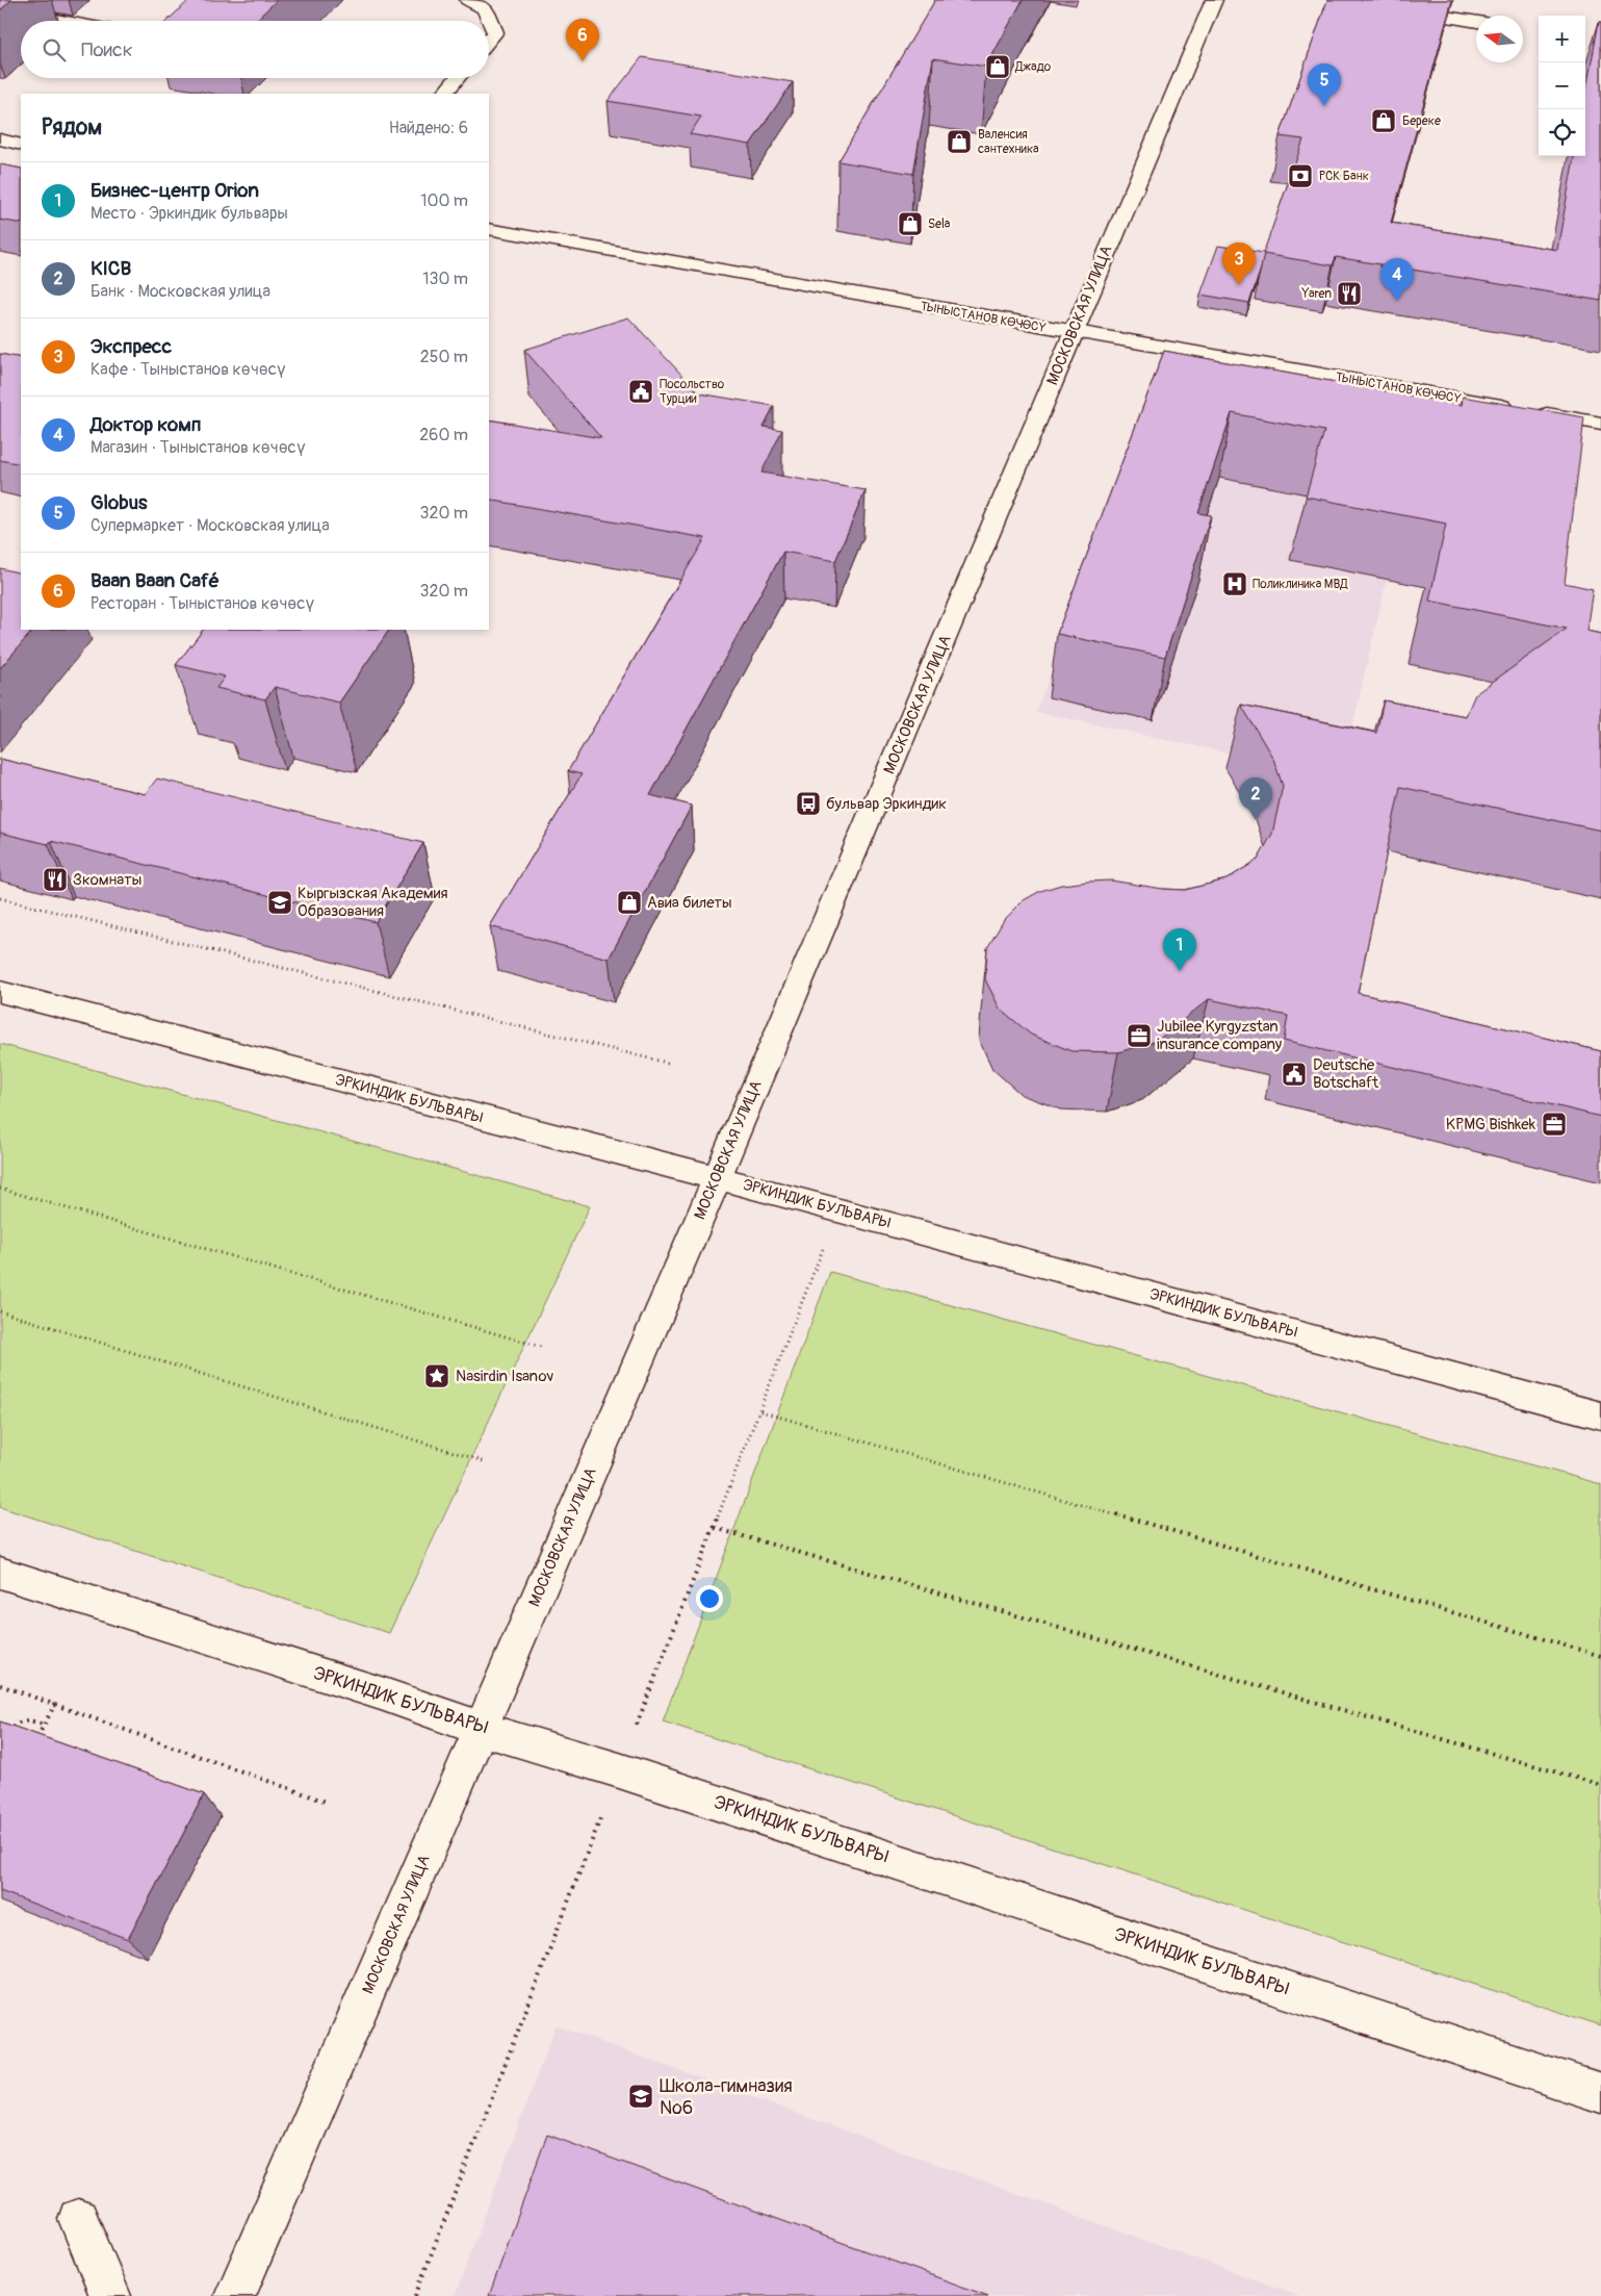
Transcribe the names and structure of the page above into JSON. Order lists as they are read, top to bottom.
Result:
{
  "streets": {
    "street": ["МОСКОВСКАЯ УЛИЦА", "ТЫНЫСТАНОВ КӨЧӨСҮ", "ЭРКИНДИК БУЛЬВАРЫ"]
  },
  "crossings": [
    ["МОСКОВСКАЯ УЛИЦА", "ТЫНЫСТАНОВ КӨЧӨСҮ"],
    ["МОСКОВСКАЯ УЛИЦА", "ЭРКИНДИК БУЛЬВАРЫ"]
  ],
  "places": {
    "shop": [
      "Джадо",
      "Береке",
      "Валенсия сантехника",
      "Sela",
      "Авиа билеты"
    ],
    "bank": ["РСК Банк"],
    "restaurant": ["Yaren", "Зкомнаты"],
    "public building": ["Посольство Турции", "Deutsche Botschaft"],
    "hospital": ["Поликлиника МВД"],
    "bus stop": ["бульвар Эркиндик"],
    "school or university": ["Кыргызская Академия Образования", "Школа-гимназия №6"],
    "office": ["Jubilee Kyrgyzstan insurance company", "KPMG Bishkek"],
    "place": ["Nasirdin Isanov"]
  },
  "north": "left",
  "page": {
    "map_buttons": ["+", "−"],
    "pins": [
      "6",
      "5",
      "3",
      "4",
      "2",
      "1"
    ],
    "search": "Поиск",
    "heading": ["Рядом", "Найдено: 6"],
    "list": [
      {
        "mark": "1",
        "name": "Бизнес-центр Orion",
        "note": "Место · Эркиндик бульвары",
        "value": "100 m"
      },
      {
        "mark": "2",
        "name": "KICB",
        "note": "Банк · Московская улица",
        "value": "130 m"
      },
      {
        "mark": "3",
        "name": "Экспресс",
        "note": "Кафе · Тыныстанов көчөсү",
        "value": "250 m"
      },
      {
        "mark": "4",
        "name": "Доктор комп",
        "note": "Магазин · Тыныстанов көчөсү",
        "value": "260 m"
      },
      {
        "mark": "5",
        "name": "Globus",
        "note": "Супермаркет · Московская улица",
        "value": "320 m"
      },
      {
        "mark": "6",
        "name": "Baan Baan Café",
        "note": "Ресторан · Тыныстанов көчөсү",
        "value": "320 m"
      }
    ]
  }
}
